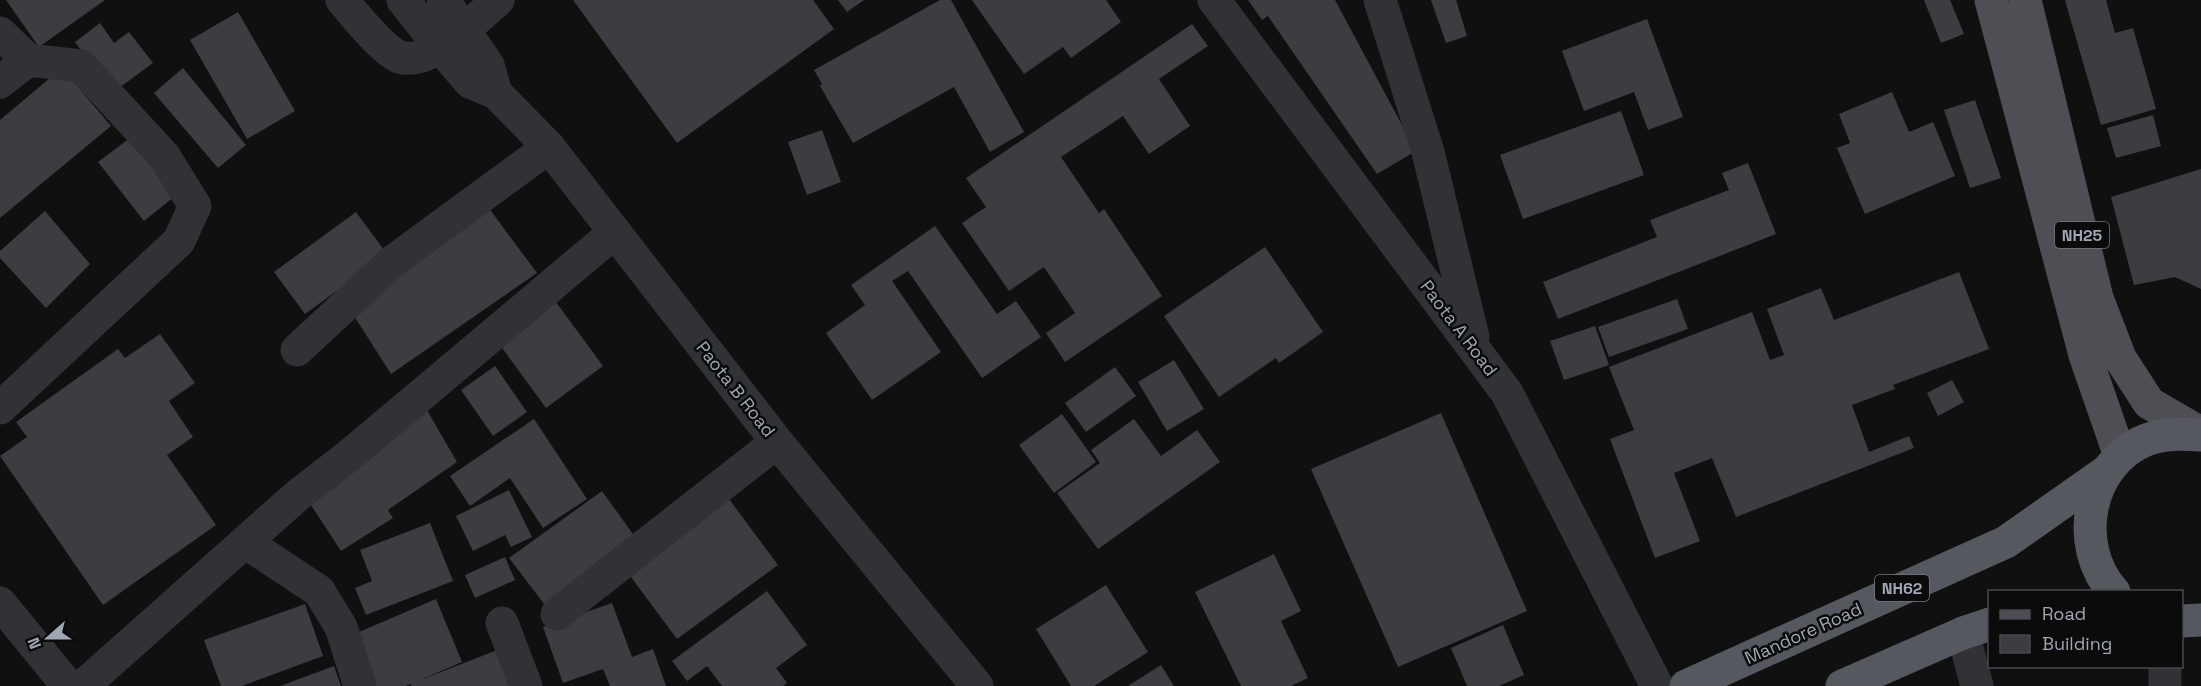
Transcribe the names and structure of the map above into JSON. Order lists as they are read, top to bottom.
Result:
{
  "streets": {
    "highway": ["NH62", "Mandore Road"],
    "main road": ["NH25"],
    "street": ["Paota A Road", "Paota B Road"]
  },
  "crossings": [
    ["NH25", "NH62"],
    ["NH25", "Mandore Road"],
    ["NH62", "Mandore Road"]
  ],
  "legend": ["Road", "Building"],
  "north": "left"
}
